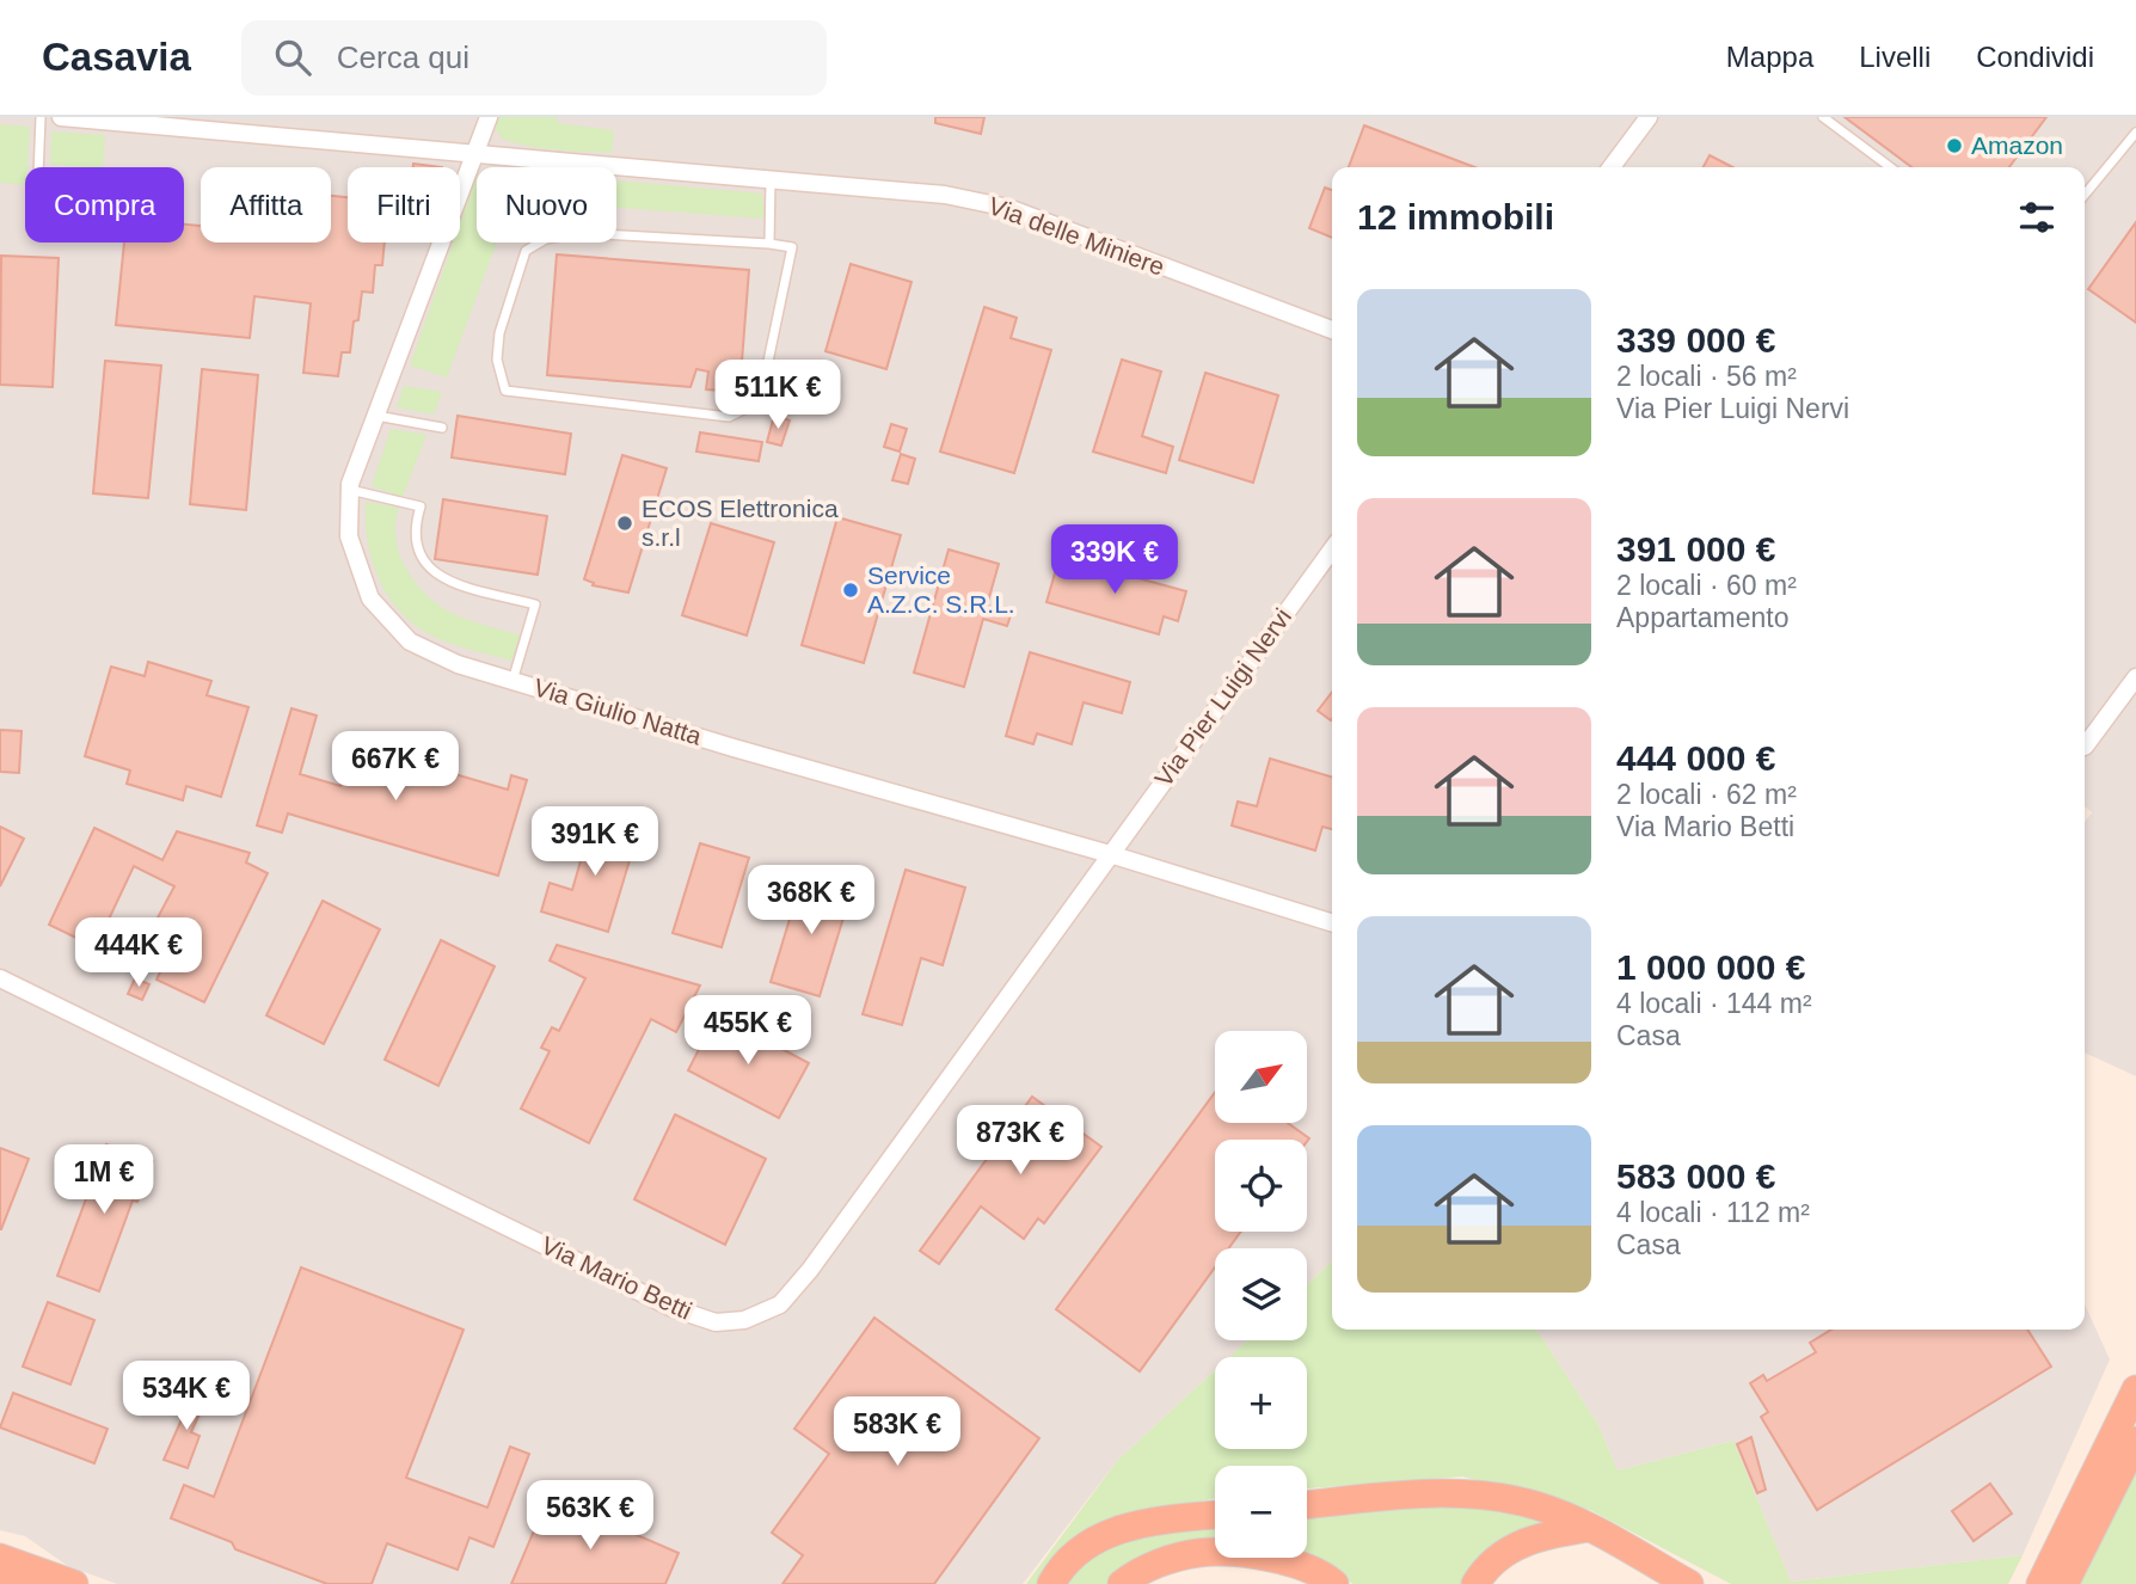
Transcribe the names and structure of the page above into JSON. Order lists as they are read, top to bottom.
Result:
{
  "streets": {
    "street": [
      "Via delle Miniere",
      "Via Pier Luigi Nervi",
      "Via Giulio Natta",
      "Via Mario Betti"
    ]
  },
  "crossings": [
    ["Via delle Miniere", "Via Giulio Natta"],
    ["Via Pier Luigi Nervi", "Via Giulio Natta"],
    ["Via Pier Luigi Nervi", "Via Mario Betti"],
    ["Via Giulio Natta", "Via Mario Betti"]
  ],
  "places": ["Amazon", "ECOS Elettronica s.r.l", "Service A.Z.C. S.R.L."],
  "north": "top right",
  "page": {
    "header": "Casavia",
    "search": "Cerca qui",
    "nav": ["Mappa", "Livelli", "Condividi"],
    "chip": [
      "Compra",
      "Affitta",
      "Filtri",
      "Nuovo"
    ],
    "heading": "12 immobili",
    "list": [
      {
        "name": "339 000 €",
        "note": "2 locali · 56 m² · Via Pier Luigi Nervi"
      },
      {
        "name": "391 000 €",
        "note": "2 locali · 60 m² · Appartamento"
      },
      {
        "name": "444 000 €",
        "note": "2 locali · 62 m² · Via Mario Betti"
      },
      {
        "name": "1 000 000 €",
        "note": "4 locali · 144 m² · Casa"
      },
      {
        "name": "583 000 €",
        "note": "4 locali · 112 m² · Casa"
      }
    ],
    "price": [
      "511K €",
      "339K €",
      "667K €",
      "391K €",
      "368K €",
      "444K €",
      "455K €",
      "873K €",
      "1M €",
      "534K €",
      "583K €",
      "563K €"
    ],
    "map_buttons": ["+", "−"]
  }
}
